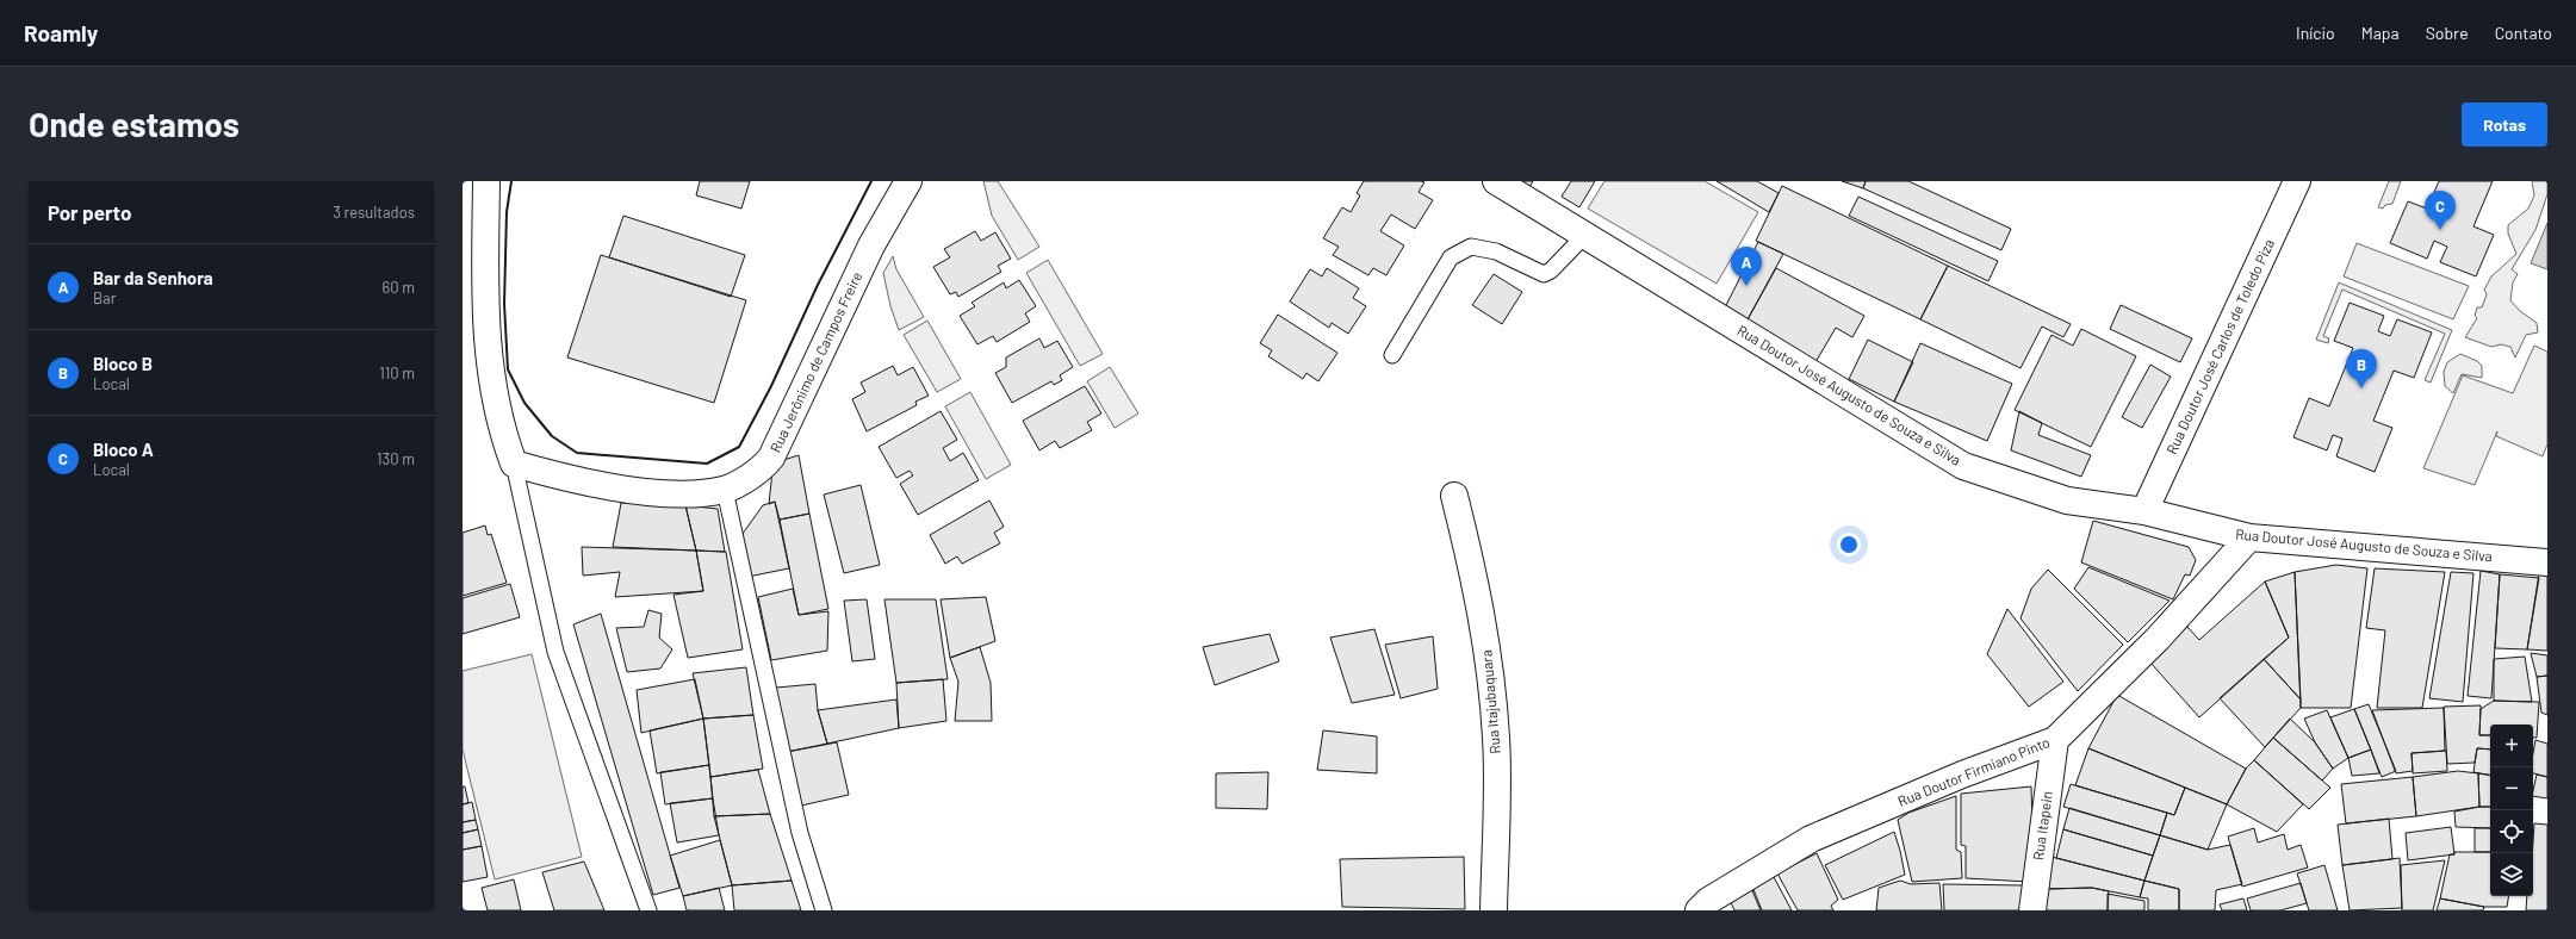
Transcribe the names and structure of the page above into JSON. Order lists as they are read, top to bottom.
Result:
{
  "streets": {
    "street": [
      "Rua Doutor José Carlos de Toledo Piza",
      "Rua Jerônimo de Campos Freire",
      "Rua Doutor José Augusto de Souza e Silva",
      "Rua Itajubaquara",
      "Rua Doutor Firmiano Pinto",
      "Rua Itapein"
    ]
  },
  "crossings": [
    ["Rua Doutor José Carlos de Toledo Piza", "Rua Doutor José Augusto de Souza e Silva"],
    ["Rua Doutor José Augusto de Souza e Silva", "Rua Doutor Firmiano Pinto"],
    ["Rua Doutor Firmiano Pinto", "Rua Itapein"]
  ],
  "page": {
    "header": "Roamly",
    "nav": [
      "Início",
      "Mapa",
      "Sobre",
      "Contato"
    ],
    "buttons": "Rotas",
    "title": "Onde estamos",
    "heading": ["Por perto", "3 resultados"],
    "pins": ["C", "A", "B"],
    "list": [
      {
        "mark": "A",
        "name": "Bar da Senhora",
        "note": "Bar",
        "value": "60 m"
      },
      {
        "mark": "B",
        "name": "Bloco B",
        "note": "Local",
        "value": "110 m"
      },
      {
        "mark": "C",
        "name": "Bloco A",
        "note": "Local",
        "value": "130 m"
      }
    ],
    "map_buttons": ["+", "−"]
  }
}
